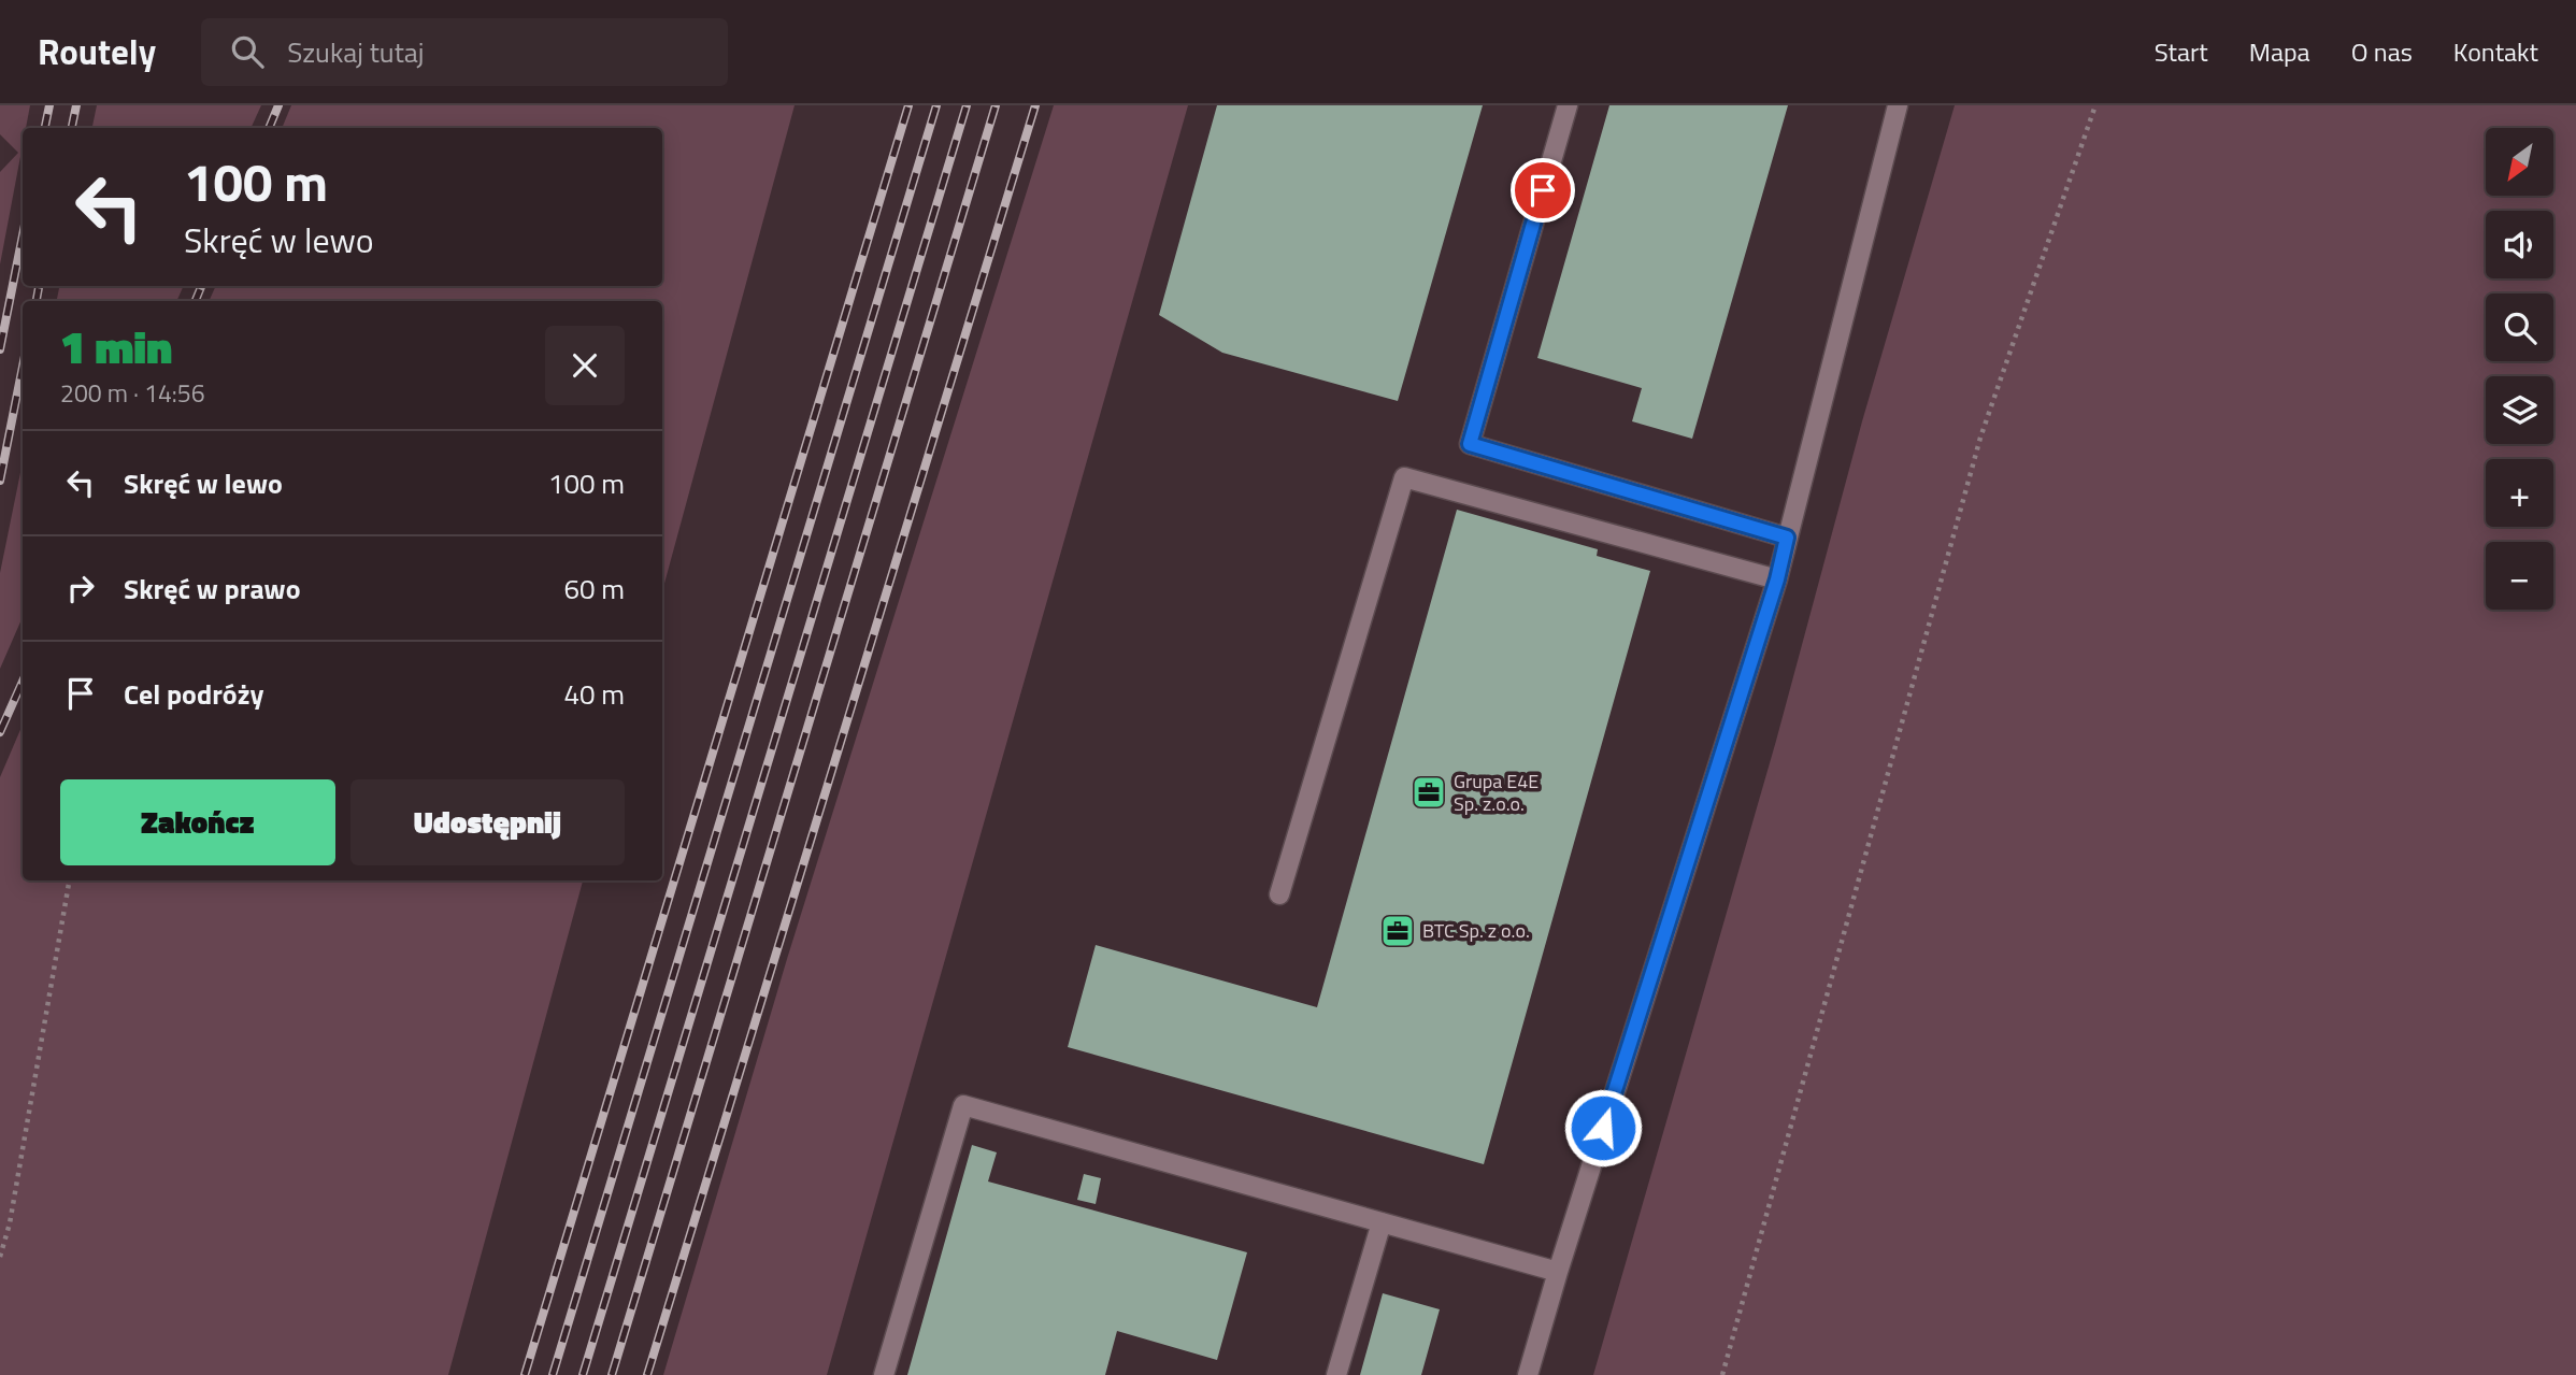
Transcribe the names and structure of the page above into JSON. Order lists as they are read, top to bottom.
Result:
{
  "places": {
    "office": ["Grupa E4E Sp. z.o.o.", "BTC Sp. z o.o."]
  },
  "north": "bottom left",
  "page": {
    "header": "Routely",
    "search": "Szukaj tutaj",
    "nav": [
      "Start",
      "Mapa",
      "O nas",
      "Kontakt"
    ],
    "map_buttons": ["+", "−"],
    "turn": ["100 m", "Skręć w lewo"],
    "heading": ["1 min", "200 m · 14:56"],
    "list": [
      {
        "name": "Skręć w lewo",
        "value": "100 m"
      },
      {
        "name": "Skręć w prawo",
        "value": "60 m"
      },
      {
        "name": "Cel podróży",
        "value": "40 m"
      }
    ],
    "buttons": ["Zakończ", "Udostępnij"]
  }
}
